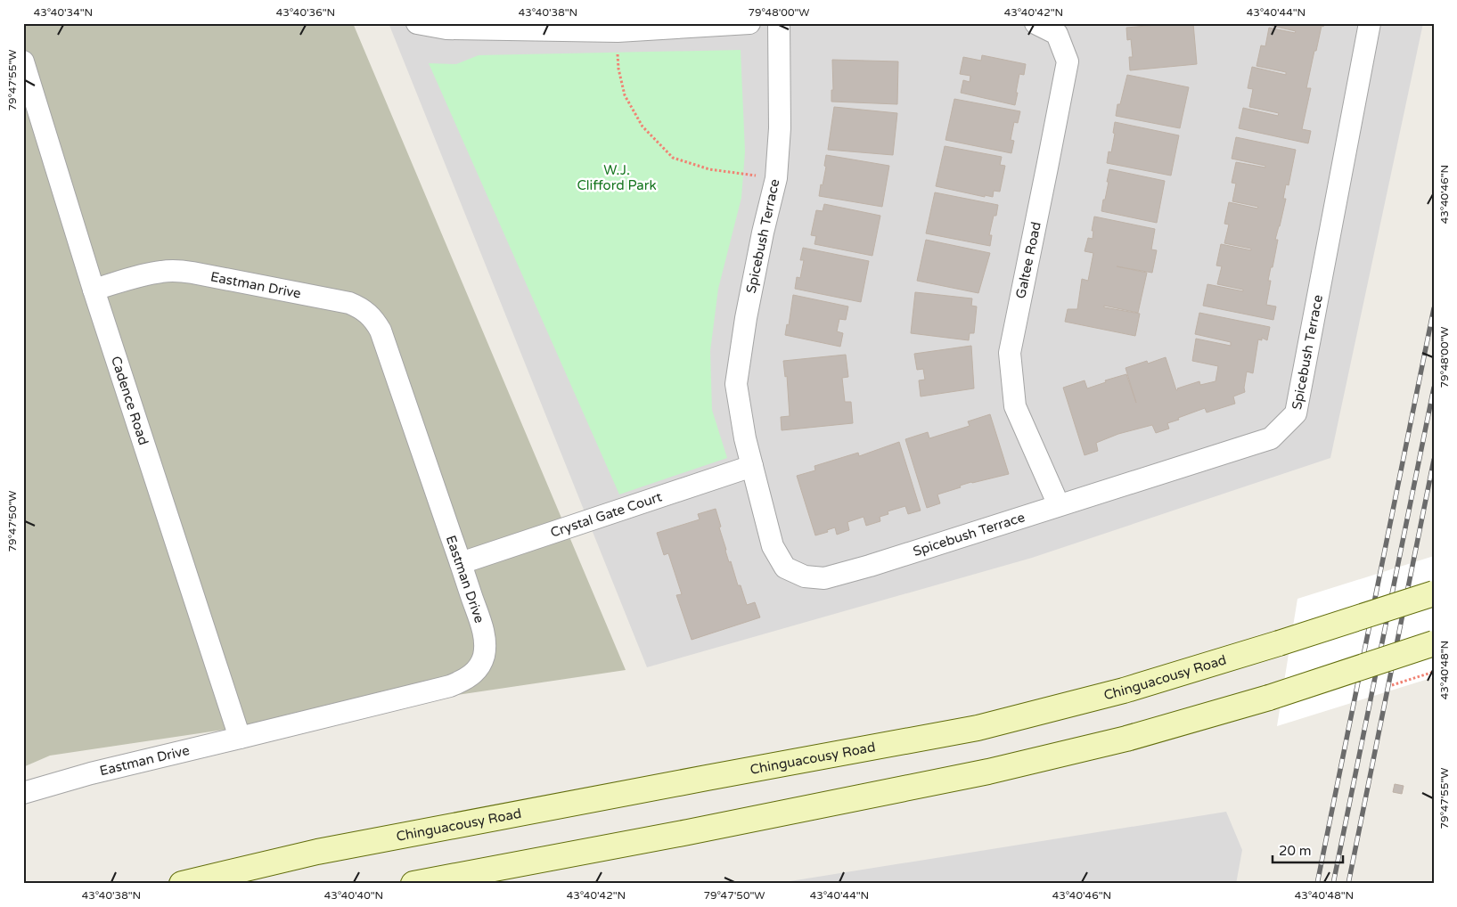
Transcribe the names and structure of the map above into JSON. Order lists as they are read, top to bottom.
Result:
{
  "streets": {
    "main road": ["Chinguacousy Road"],
    "street": [
      "Spicebush Terrace",
      "Galtee Road",
      "Eastman Drive",
      "Cadence Road",
      "Crystal Gate Court"
    ]
  },
  "crossings": [
    ["Spicebush Terrace", "Galtee Road"],
    ["Spicebush Terrace", "Crystal Gate Court"],
    ["Eastman Drive", "Cadence Road"],
    ["Eastman Drive", "Crystal Gate Court"]
  ],
  "parks": ["W.J. Clifford Park"],
  "scale_bar": "20 m",
  "coordinates": [
    "43°40'34\"N",
    "43°40'36\"N",
    "43°40'38\"N",
    "79°48'00\"W",
    "43°40'42\"N",
    "43°40'44\"N",
    "79°47'55\"W",
    "43°40'46\"N",
    "79°47'50\"W",
    "43°40'48\"N",
    "43°40'40\"N"
  ]
}
